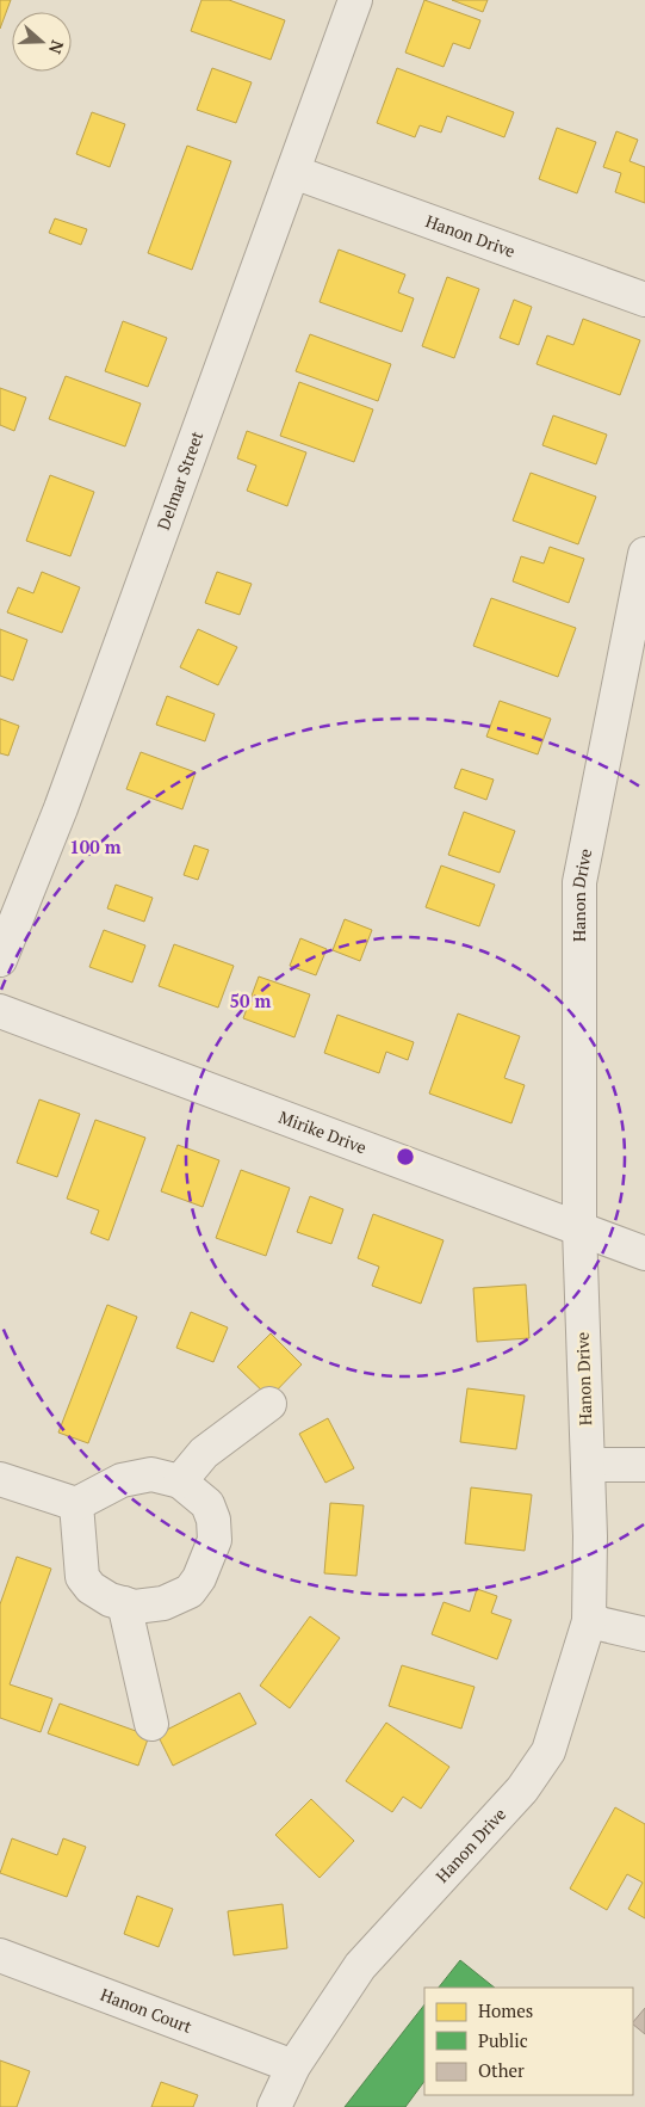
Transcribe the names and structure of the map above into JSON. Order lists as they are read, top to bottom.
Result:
{
  "streets": {
    "street": [
      "Hanon Drive",
      "Delmar Street",
      "Mirike Drive",
      "Hanon Court"
    ]
  },
  "crossings": [
    ["Hanon Drive", "Delmar Street"],
    ["Hanon Drive", "Mirike Drive"],
    ["Hanon Drive", "Hanon Court"]
  ],
  "legend": ["Homes", "Public", "Other"],
  "north": "right",
  "rings": ["100 m", "50 m"]
}
